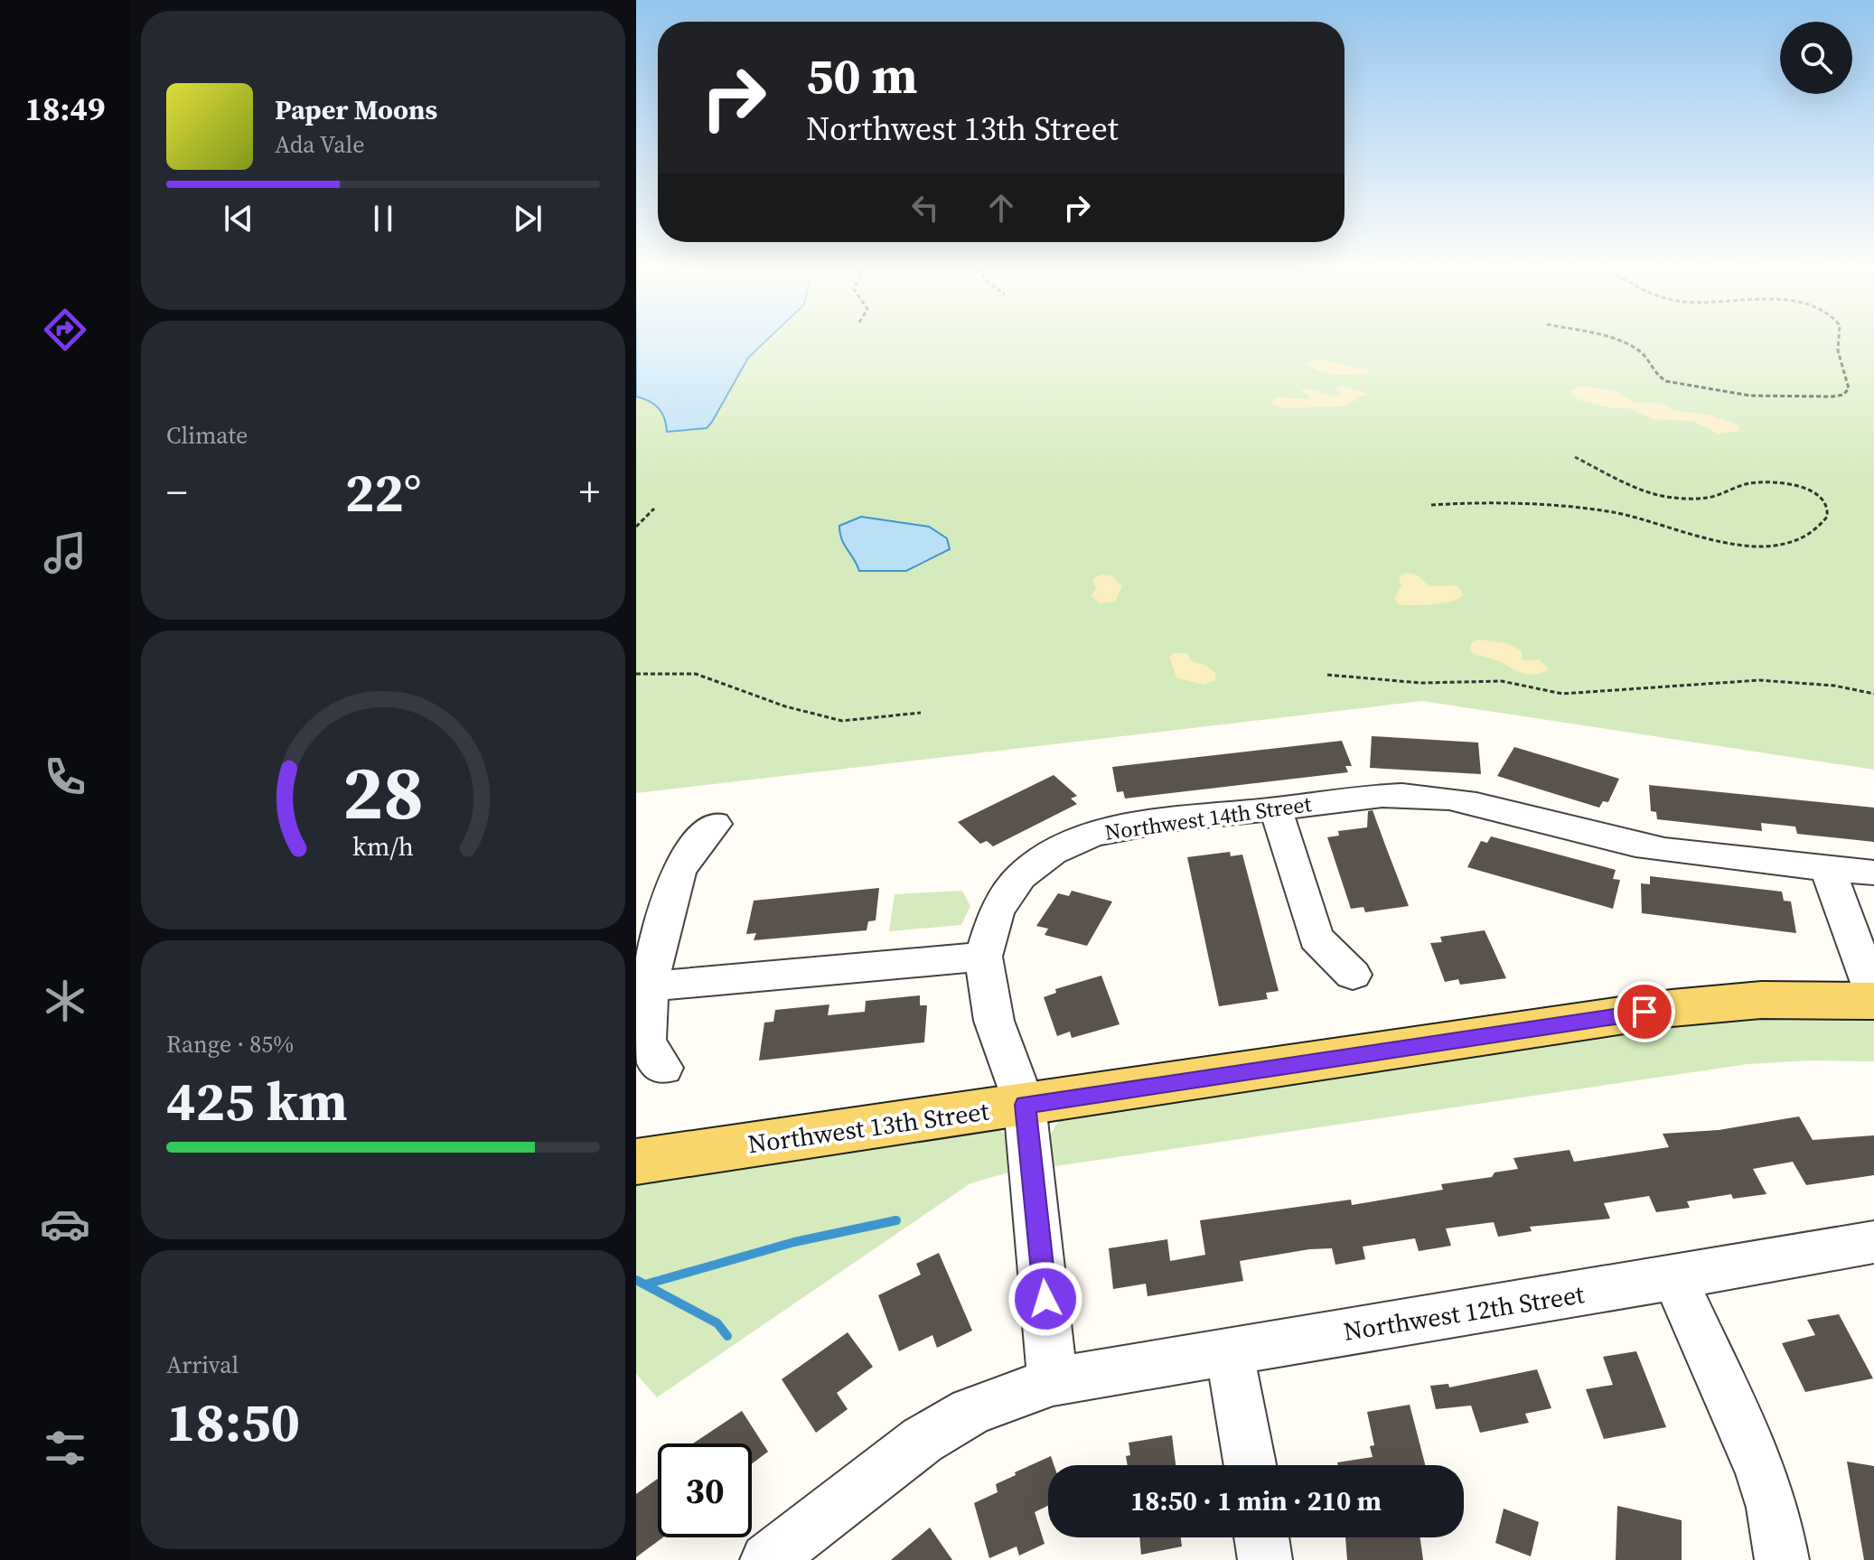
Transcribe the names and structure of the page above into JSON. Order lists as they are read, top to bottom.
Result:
{
  "streets": {
    "main road": ["Northwest 13th Street"],
    "street": ["Northwest 14th Street", "Northwest 12th Street"]
  },
  "page": {
    "tabs": "18:49",
    "turn": ["50 m", "Northwest 13th Street"],
    "song": ["Paper Moons", "Ada Vale"],
    "tile": [
      "Climate",
      ["Range · 85%", "425 km"],
      ["Arrival", "18:50"]
    ],
    "heat": ["−", "22°", "+"],
    "limit": "30",
    "trip": "18:50 · 1 min · 210 m",
    "gauge": ["28", "km/h"]
  }
}
